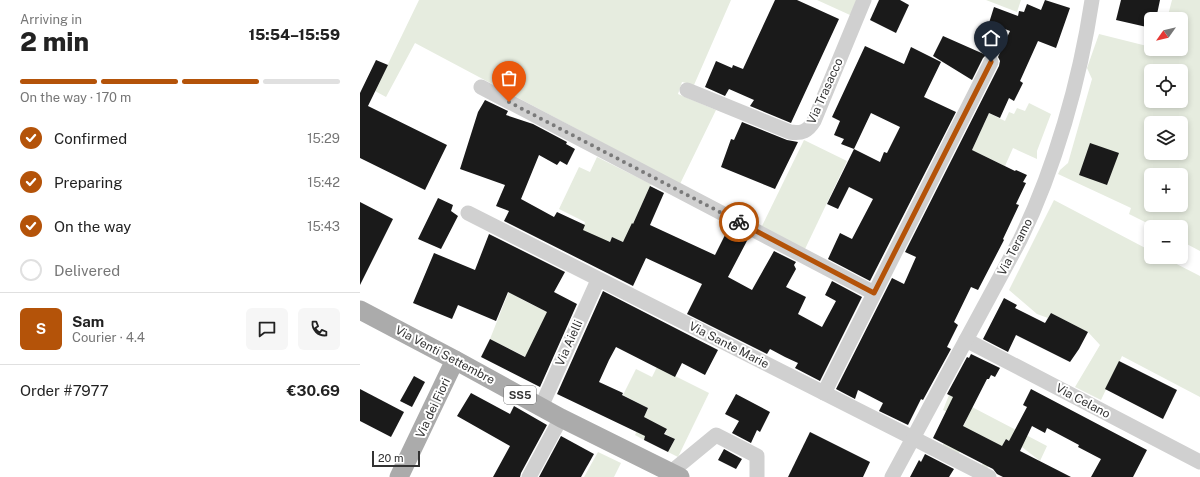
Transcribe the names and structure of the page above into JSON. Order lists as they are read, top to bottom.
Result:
{
  "streets": {
    "main road": ["Via Venti Settembre", "SS5", "Via dei Fiori"],
    "street": [
      "Via Trasacco",
      "Via Teramo",
      "Via Aielli",
      "Via Sante Marie",
      "Via Celano"
    ]
  },
  "crossings": [
    ["Via Teramo", "Via Sante Marie"],
    ["Via Teramo", "Via Celano"],
    ["Via Aielli", "Via Sante Marie"],
    ["Via Aielli", "Via Venti Settembre"],
    ["Via Venti Settembre", "Via dei Fiori"]
  ],
  "scale_bar": "20 m",
  "north": "bottom left",
  "page": {
    "heading": ["2 min", "Arriving in", "15:54–15:59"],
    "panel": [
      "Sam",
      "Courier · 4.4",
      "Order #7977",
      "€30.69"
    ],
    "map_buttons": ["+", "−"],
    "bar": "On the way · 170 m",
    "list": [
      ["Confirmed", "15:29"],
      ["Preparing", "15:42"],
      ["On the way", "15:43"],
      "Delivered"
    ],
    "round": "S",
    "scale": "20 m"
  }
}
